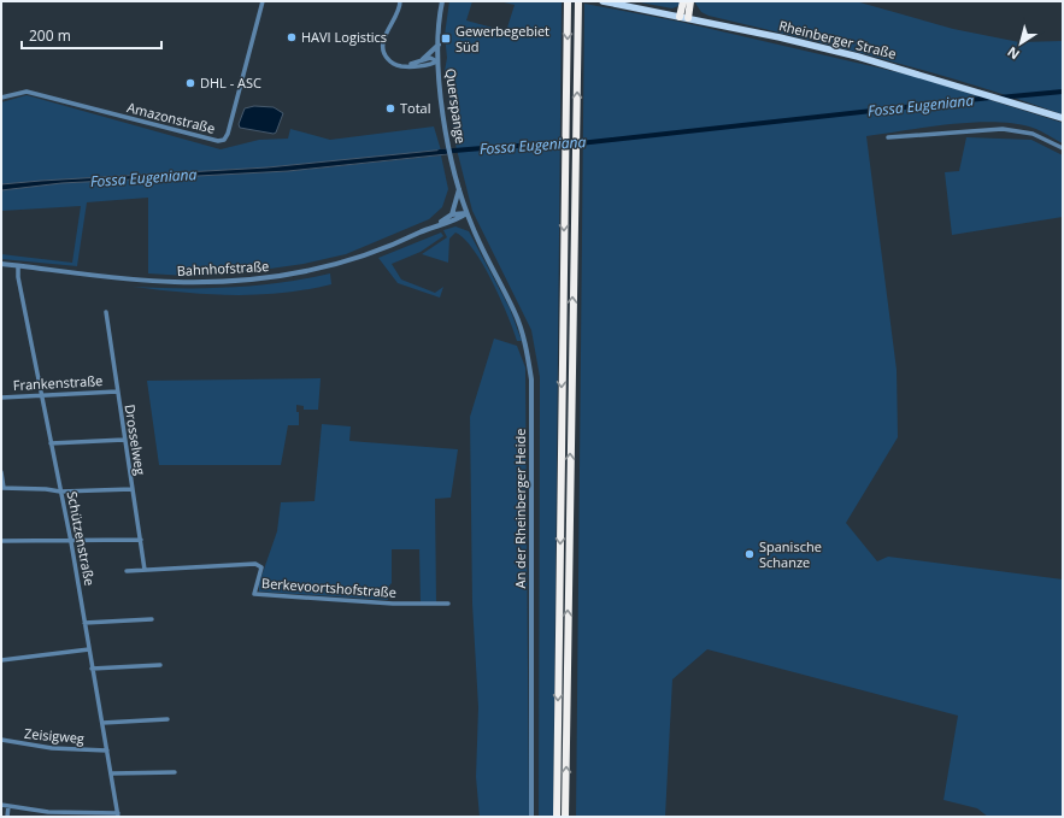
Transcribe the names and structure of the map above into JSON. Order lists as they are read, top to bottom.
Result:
{
  "streets": {
    "main road": ["Rheinberger Straße"],
    "street": [
      "Querspange",
      "Amazonstraße",
      "Bahnhofstraße",
      "Frankenstraße",
      "Drosselweg",
      "An der Rheinberger Heide",
      "Schützenstraße",
      "Berkevoortshofstraße",
      "Zeisigweg"
    ]
  },
  "crossings": [
    ["Querspange", "Bahnhofstraße"],
    ["Querspange", "An der Rheinberger Heide"],
    ["Bahnhofstraße", "An der Rheinberger Heide"],
    ["Bahnhofstraße", "Schützenstraße"],
    ["Frankenstraße", "Drosselweg"],
    ["Frankenstraße", "Schützenstraße"],
    ["Drosselweg", "Berkevoortshofstraße"],
    ["Schützenstraße", "Zeisigweg"]
  ],
  "water": ["Fossa Eugeniana"],
  "places": {
    "other": [
      "HAVI Logistics",
      "DHL - ASC",
      "Total",
      "Spanische Schanze"
    ],
    "transit": ["Gewerbegebiet Süd"]
  },
  "scale_bar": "200 m",
  "north": "bottom left"
}
